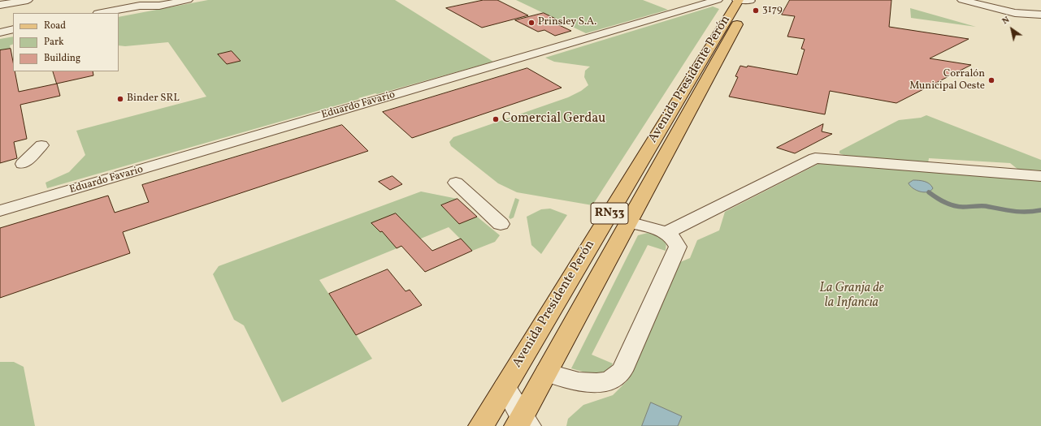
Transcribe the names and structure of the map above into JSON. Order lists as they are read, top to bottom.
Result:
{
  "streets": {
    "main road": ["Avenida Presidente Perón", "RN33"],
    "street": ["Eduardo Favario"]
  },
  "parks": ["La Granja de la Infancia"],
  "places": [
    "3179",
    "Prinsley S.A.",
    "Corralón Municipal Oeste",
    "Binder SRL",
    "Comercial Gerdau"
  ],
  "legend": ["Road", "Park", "Building"],
  "north": "top left"
}
